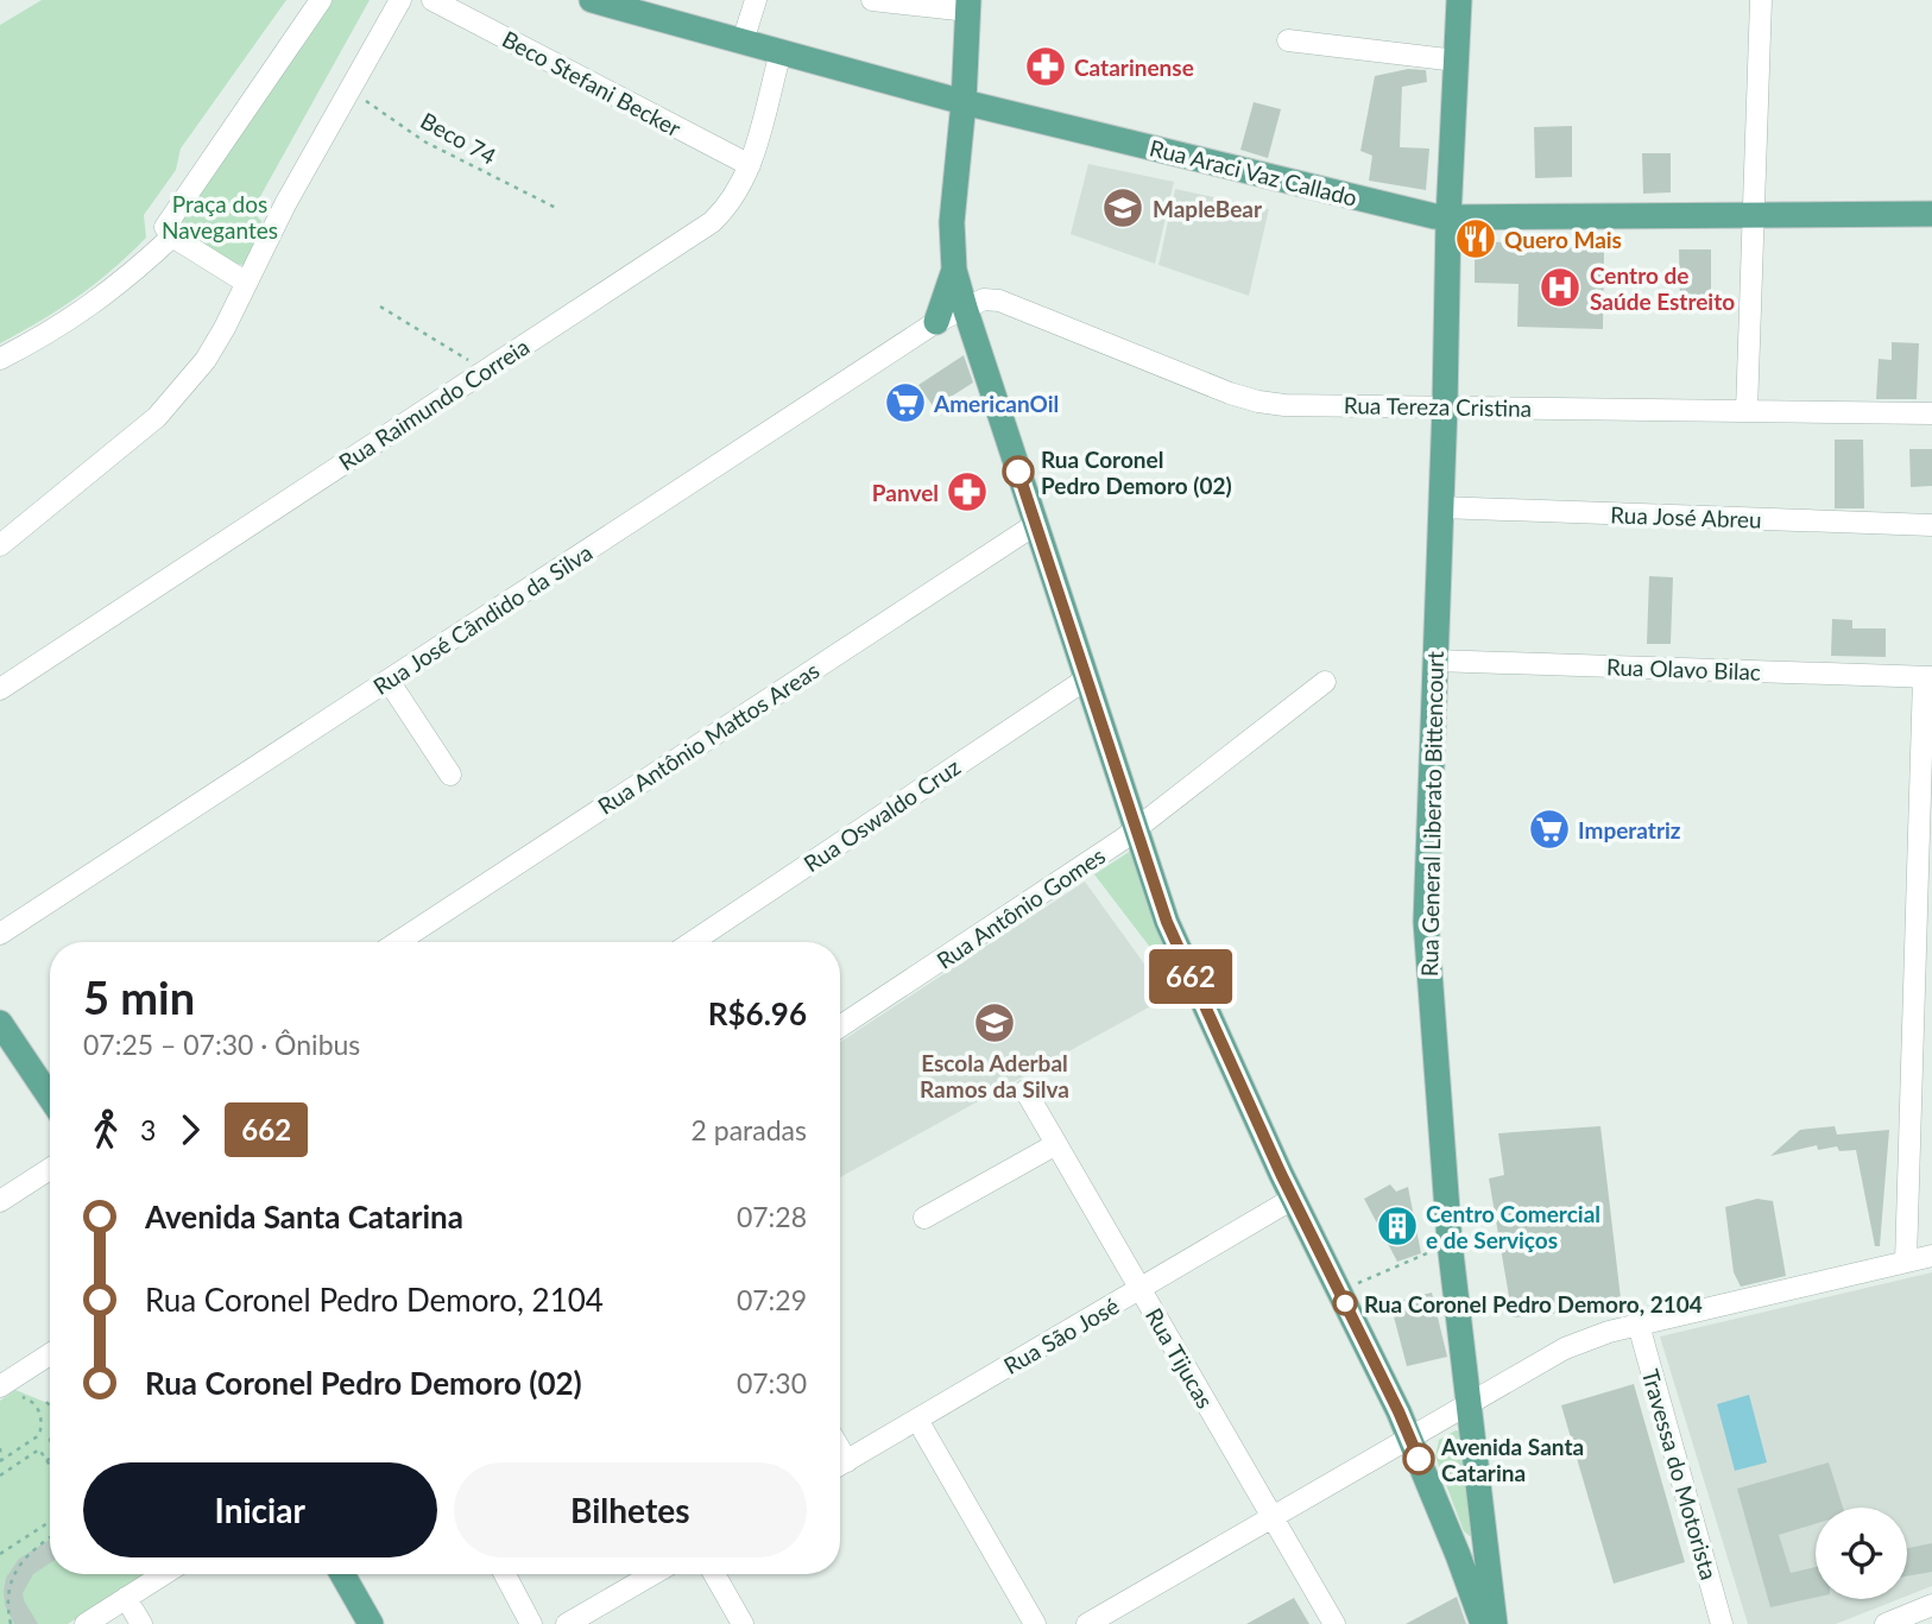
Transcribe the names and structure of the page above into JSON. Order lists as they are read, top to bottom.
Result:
{
  "streets": {
    "main road": ["Rua Araci Vaz Callado", "Rua General Liberato Bittencourt"],
    "street": [
      "Beco Stefani Becker",
      "Rua Raimundo Correia",
      "Rua Tereza Cristina",
      "Rua José Abreu",
      "Rua José Cândido da Silva",
      "Rua Olavo Bilac",
      "Rua Antônio Mattos Areas",
      "Rua Oswaldo Cruz",
      "Rua Antônio Gomes",
      "Rua São José",
      "Rua Tijucas",
      "Travessa do Motorista"
    ],
    "path": ["Beco 74"]
  },
  "crossings": [
    ["Beco Stefani Becker", "Rua Raimundo Correia"],
    ["Rua Araci Vaz Callado", "Rua Raimundo Correia"],
    ["Rua Araci Vaz Callado", "Rua General Liberato Bittencourt"],
    ["Rua Tereza Cristina", "Rua José Cândido da Silva"],
    ["Rua Tereza Cristina", "Rua General Liberato Bittencourt"],
    ["Rua José Abreu", "Rua General Liberato Bittencourt"],
    ["Rua Olavo Bilac", "Rua General Liberato Bittencourt"],
    ["Rua São José", "Rua Tijucas"]
  ],
  "parks": ["Praça dos Navegantes"],
  "places": {
    "pharmacy": ["Catarinense", "Panvel"],
    "school or university": ["MapleBear", "Escola Aderbal Ramos da Silva"],
    "restaurant": ["Quero Mais"],
    "hospital": ["Centro de Saúde Estreito"],
    "supermarket": ["AmericanOil", "Imperatriz"],
    "other": ["Rua Coronel Pedro Demoro (02)", "Rua Coronel Pedro Demoro, 2104", "Avenida Santa Catarina"],
    "building": ["Centro Comercial e de Serviços"]
  },
  "lines": ["bus line 662"],
  "page": {
    "on_map": "662",
    "heading": ["5 min", "07:25 – 07:30 · Ônibus", "R$6.96"],
    "legs": ["3", "662", "2 paradas"],
    "list": [
      {
        "name": "Avenida Santa Catarina",
        "value": "07:28"
      },
      {
        "name": "Rua Coronel Pedro Demoro, 2104",
        "value": "07:29"
      },
      {
        "name": "Rua Coronel Pedro Demoro (02)",
        "value": "07:30"
      }
    ],
    "buttons": ["Iniciar", "Bilhetes"]
  }
}
